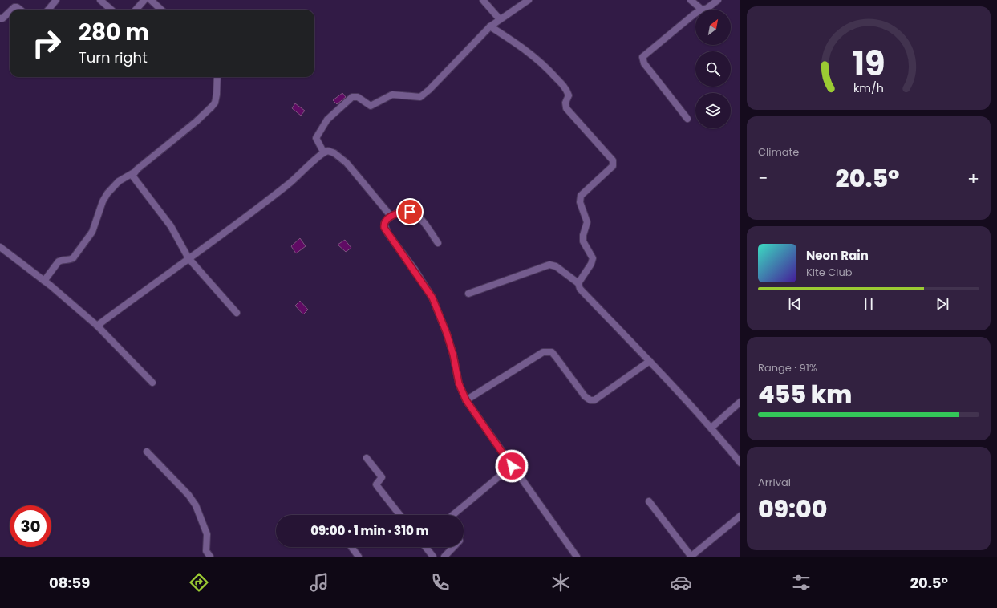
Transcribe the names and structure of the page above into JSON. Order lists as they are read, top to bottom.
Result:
{
  "north": "top right",
  "page": {
    "turn": ["280 m", "Turn right"],
    "tile": [
      "Climate",
      ["Range · 91%", "455 km"],
      ["Arrival", "09:00"]
    ],
    "heat": ["−", "20.5°", "+"],
    "song": ["Neon Rain", "Kite Club"],
    "limit": "30",
    "trip": "09:00 · 1 min · 310 m",
    "tabs": ["08:59", "20.5°"],
    "gauge": ["19", "km/h"]
  }
}
